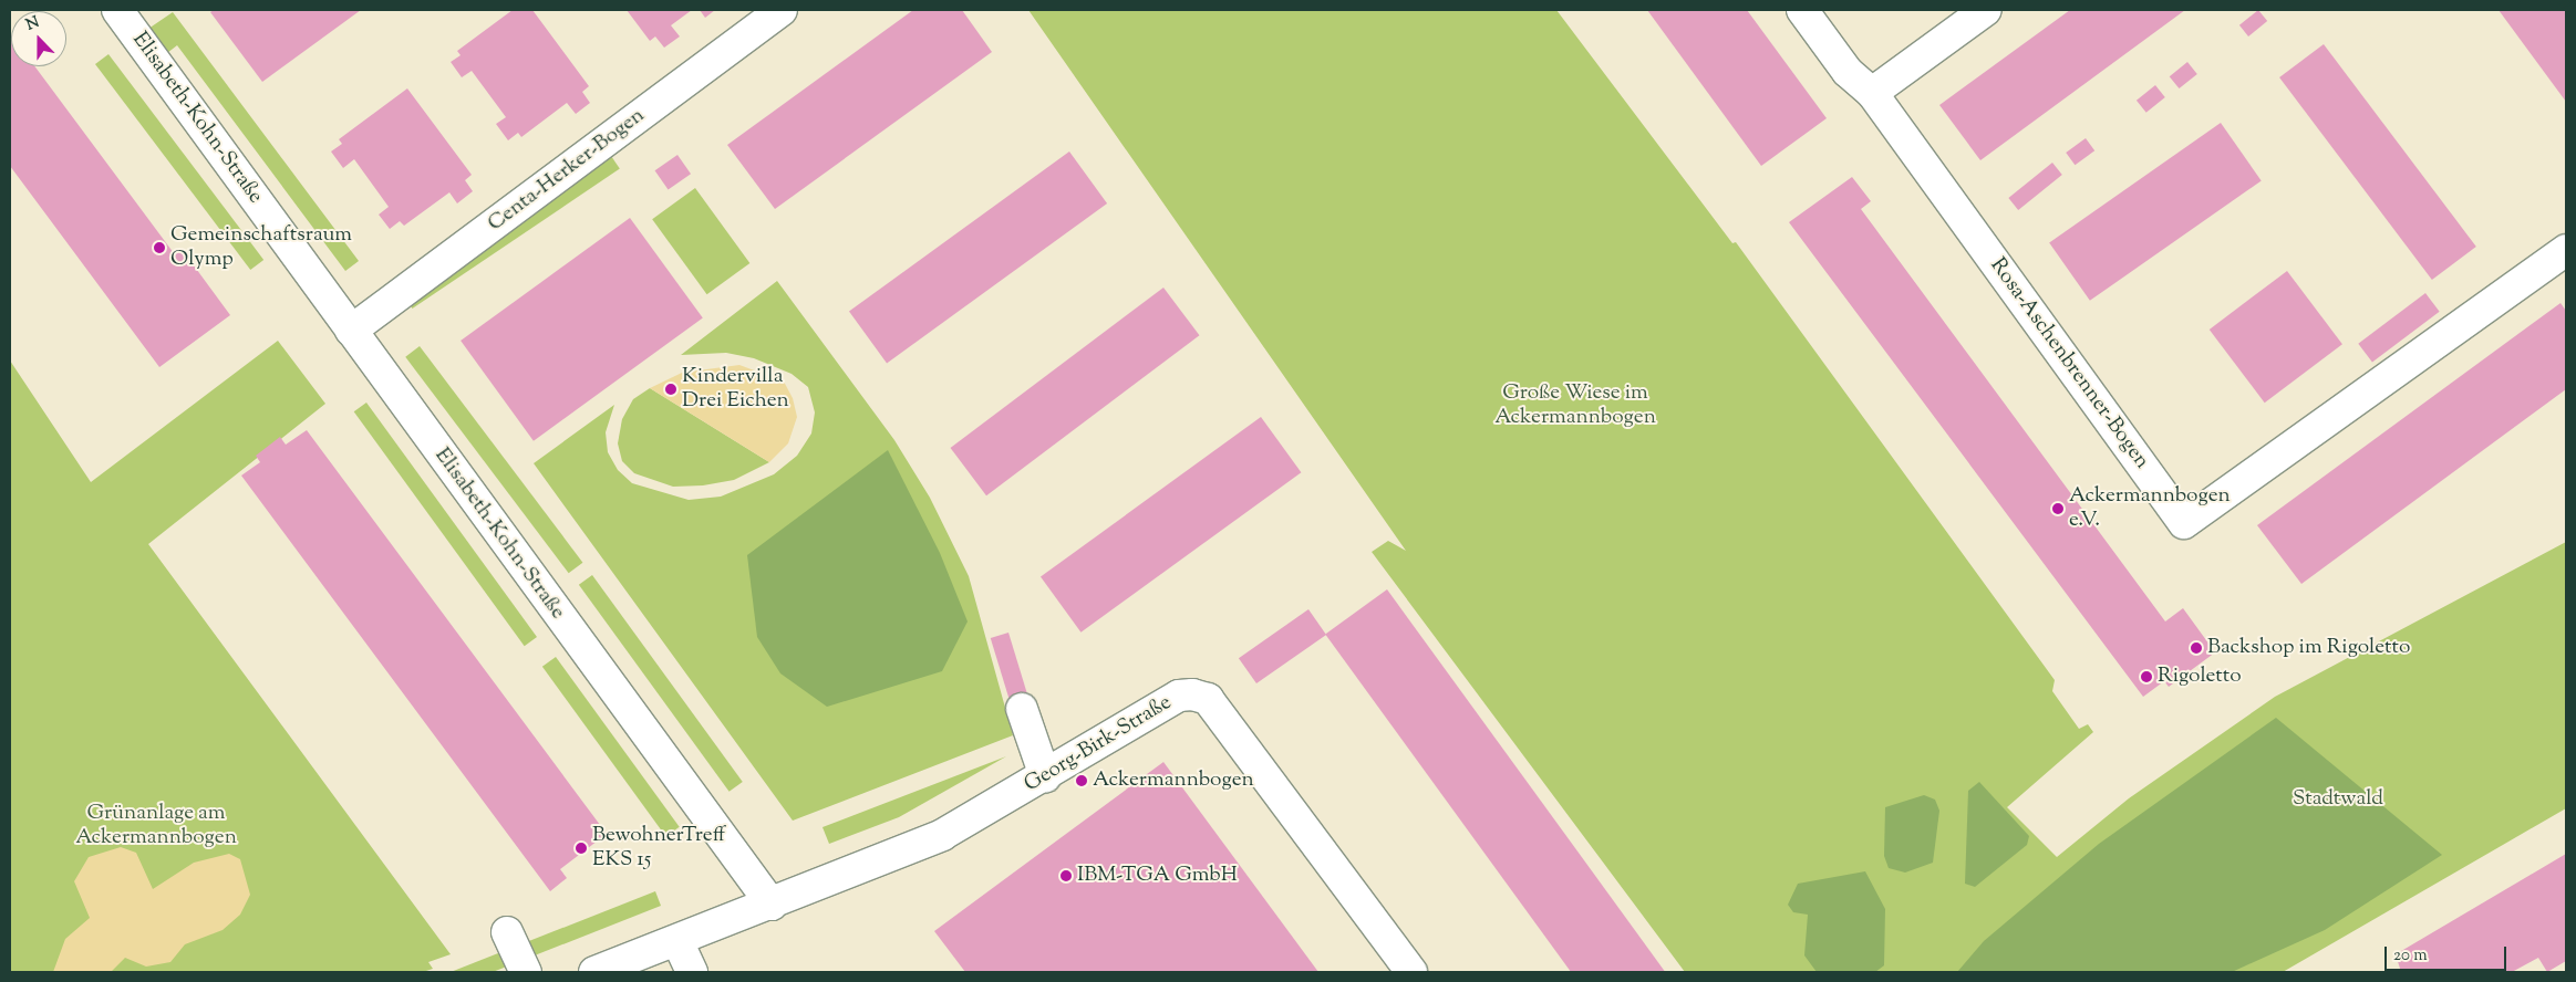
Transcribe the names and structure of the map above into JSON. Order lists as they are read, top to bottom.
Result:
{
  "streets": {
    "street": [
      "Elisabeth-Kohn-Straße",
      "Centa-Herker-Bogen",
      "Rosa-Aschenbrenner-Bogen",
      "Georg-Birk-Straße"
    ]
  },
  "crossings": [
    ["Elisabeth-Kohn-Straße", "Centa-Herker-Bogen"],
    ["Elisabeth-Kohn-Straße", "Georg-Birk-Straße"]
  ],
  "parks": ["Große Wiese im Ackermannbogen", "Stadtwald", "Grünanlage am Ackermannbogen"],
  "places": [
    "Gemeinschaftsraum Olymp",
    "Kindervilla Drei Eichen",
    "Ackermannbogen e.V.",
    "Backshop im Rigoletto",
    "Rigoletto",
    "Ackermannbogen",
    "BewohnerTreff EKS 15",
    "IBM-TGA GmbH"
  ],
  "scale_bar": "20 m",
  "north": "top"
}
